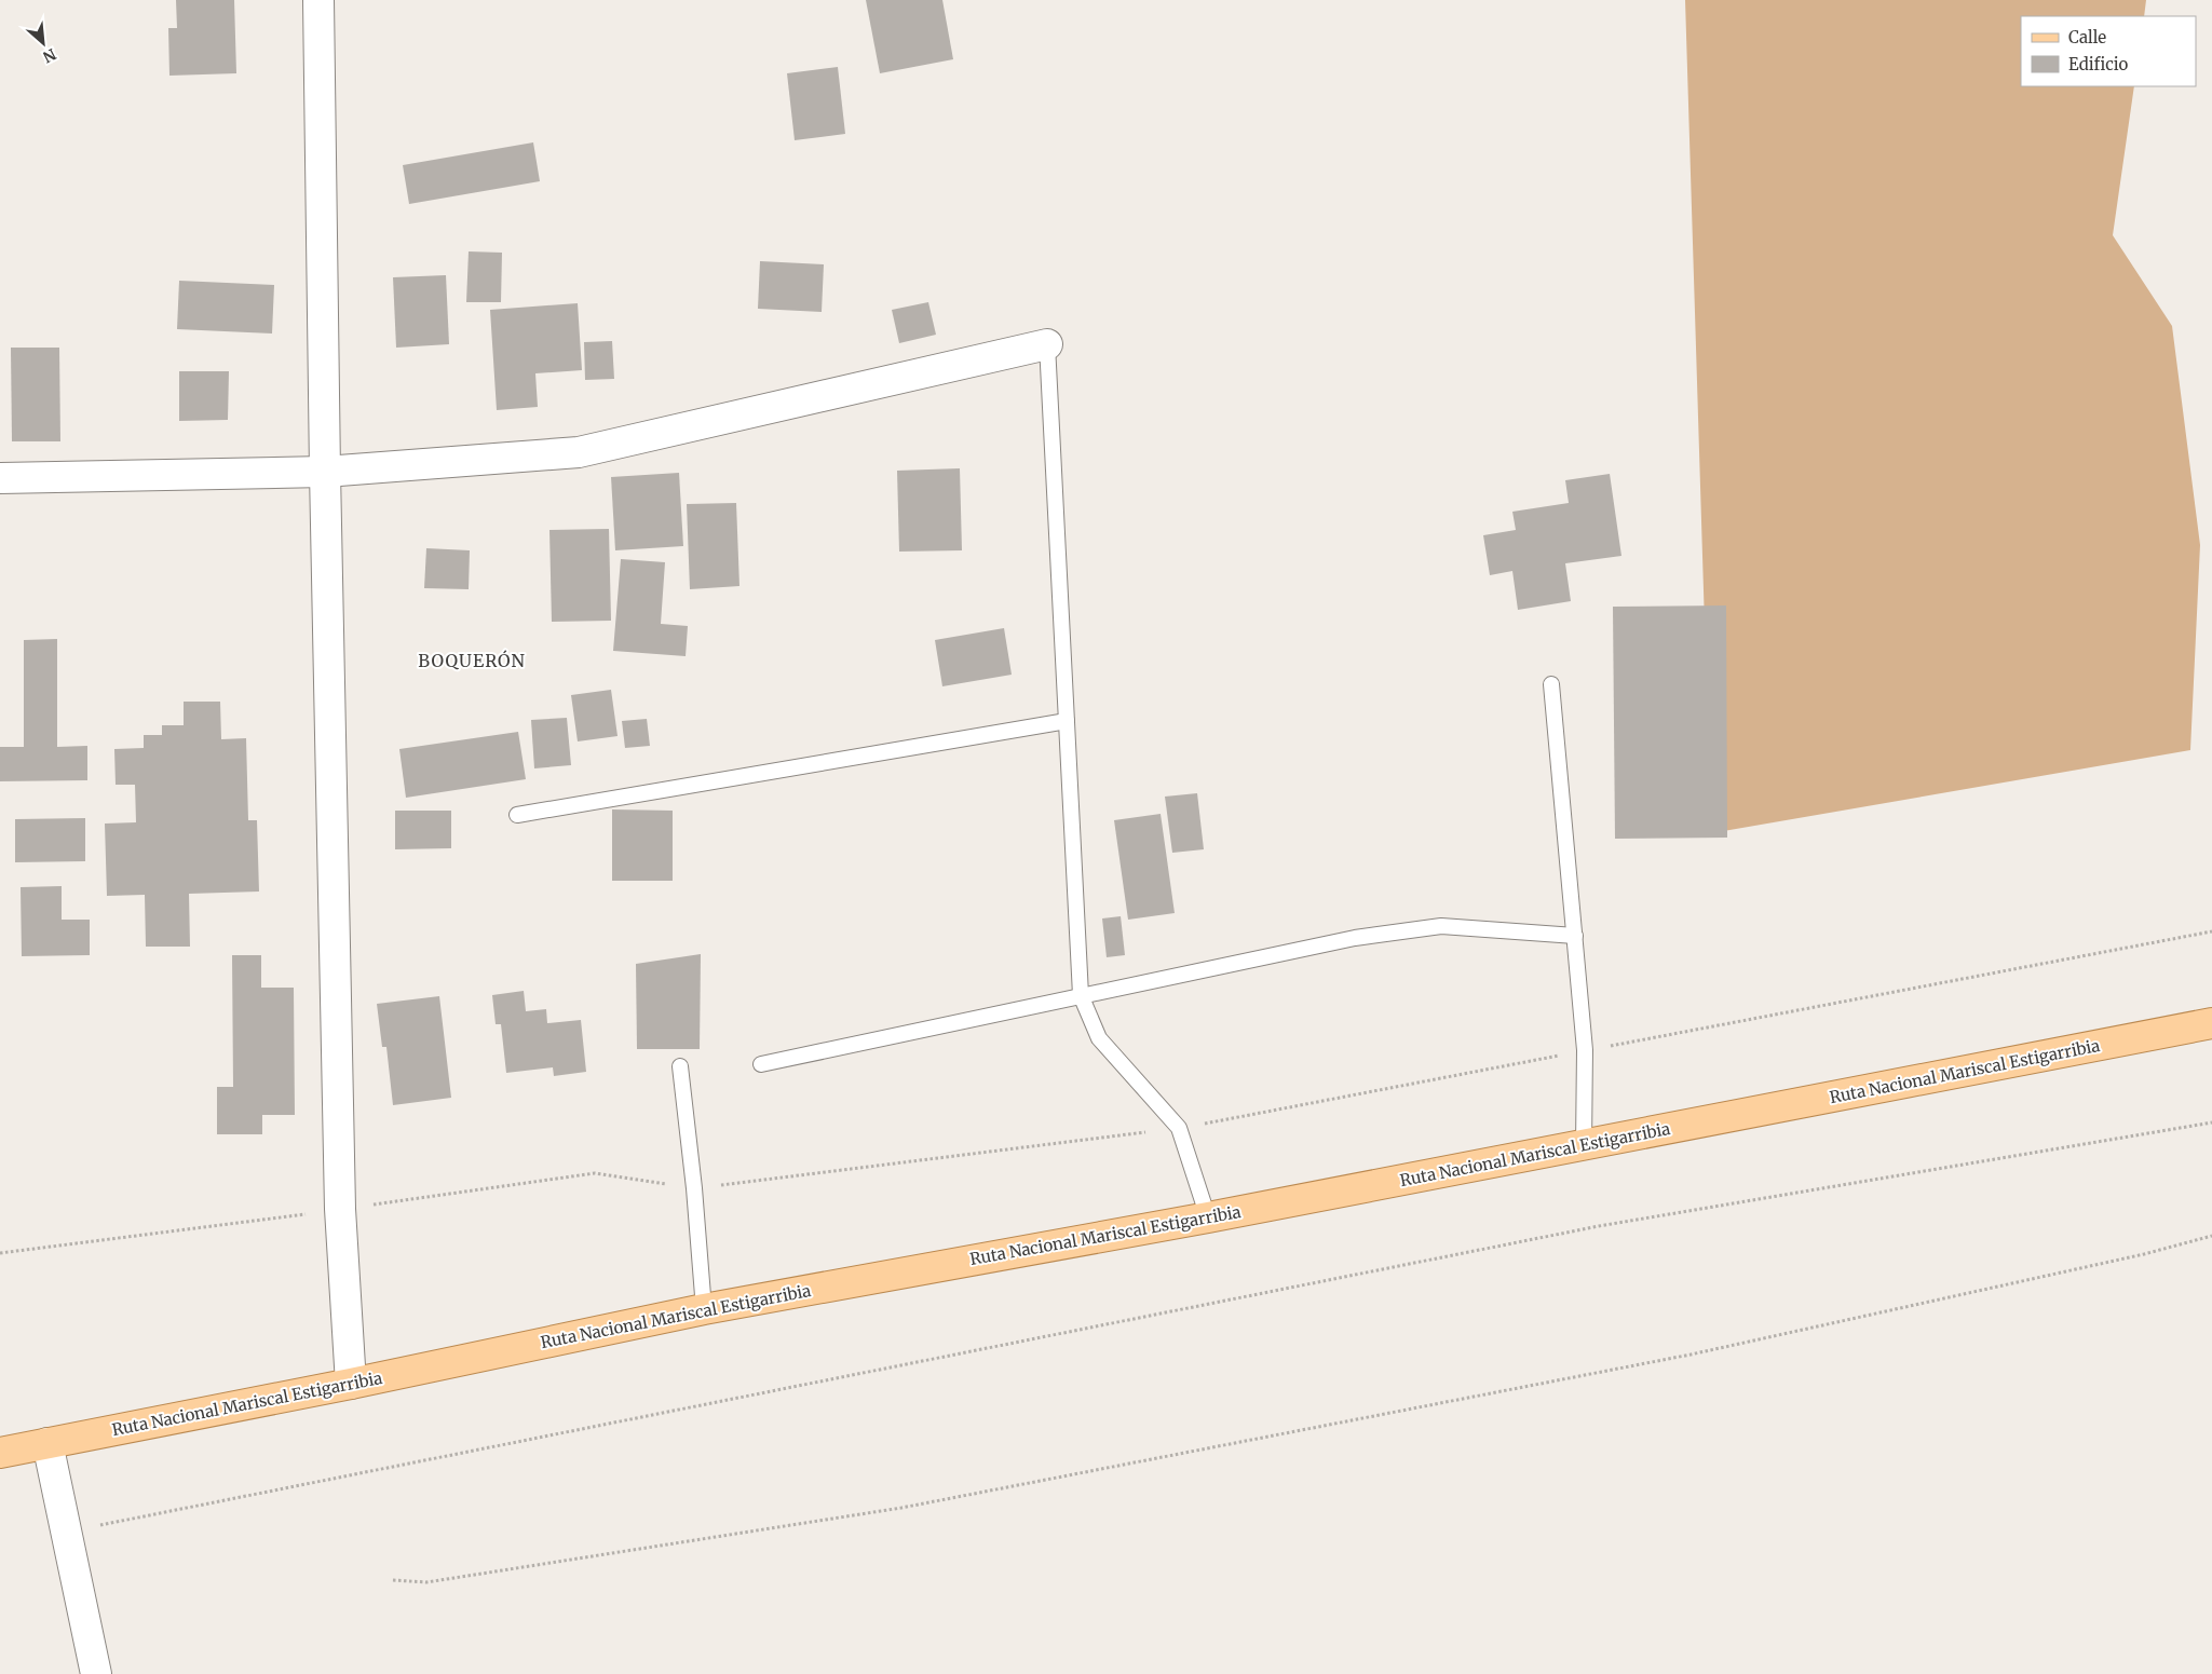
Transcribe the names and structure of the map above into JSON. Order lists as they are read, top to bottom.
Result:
{
  "streets": {
    "main road": ["Ruta Nacional Mariscal Estigarribia"]
  },
  "districts": ["BOQUERÓN"],
  "legend": ["Calle", "Edificio"],
  "north": "bottom right"
}
